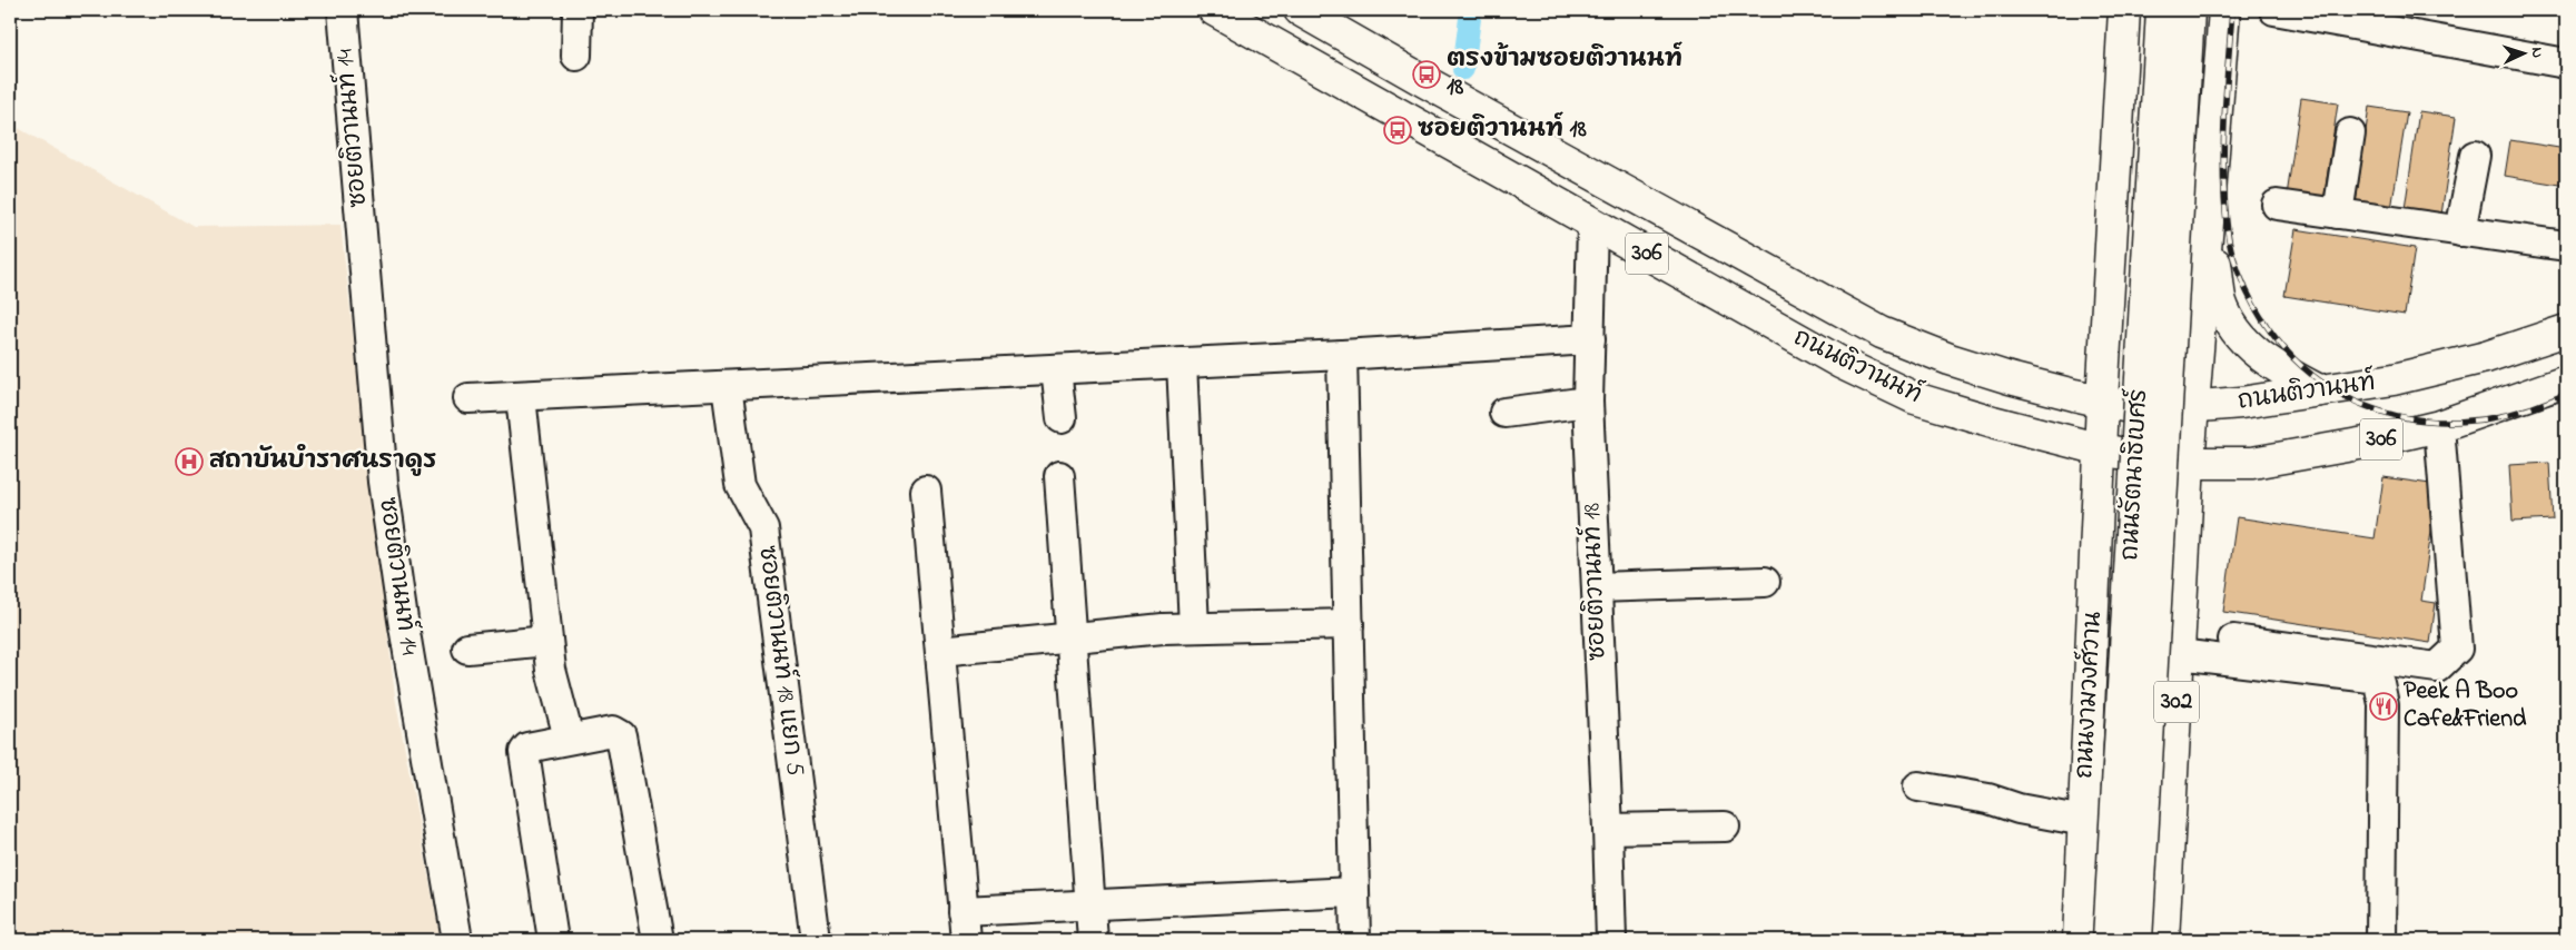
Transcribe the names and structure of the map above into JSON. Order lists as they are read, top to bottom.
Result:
{
  "streets": {
    "main road": [
      "306",
      "ถนนติวานนท์",
      "ถนนรัตนาธิเบศร์",
      "ถนนงามวงศ์วาน",
      "302"
    ],
    "street": ["ซอยติวานนท์ 14", "ซอยติวานนท์ 18", "ซอยติวานนท์ 18 แยก 5"]
  },
  "crossings": [
    ["ถนนติวานนท์", "ถนนรัตนาธิเบศร์"],
    ["ถนนติวานนท์", "ซอยติวานนท์ 18"],
    ["ถนนติวานนท์", "ถนนงามวงศ์วาน"],
    ["ถนนติวานนท์", "302"],
    ["ถนนรัตนาธิเบศร์", "ถนนงามวงศ์วาน"]
  ],
  "places": {
    "bus stop": ["ตรงข้ามซอยติวานนท์ 18", "ซอยติวานนท์ 18"],
    "hospital": ["สถาบันบำราศนราดูร"],
    "restaurant": ["Peek A Boo Cafe&Friend"]
  },
  "north": "right"
}
